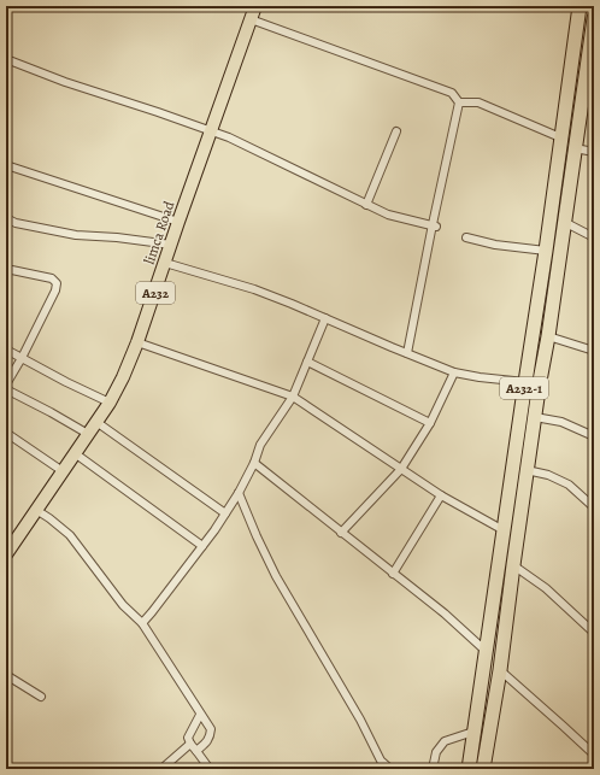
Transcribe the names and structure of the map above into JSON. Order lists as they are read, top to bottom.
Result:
{
  "streets": {
    "highway": ["A232-1"],
    "main road": ["limca Road", "A232"]
  }
}
